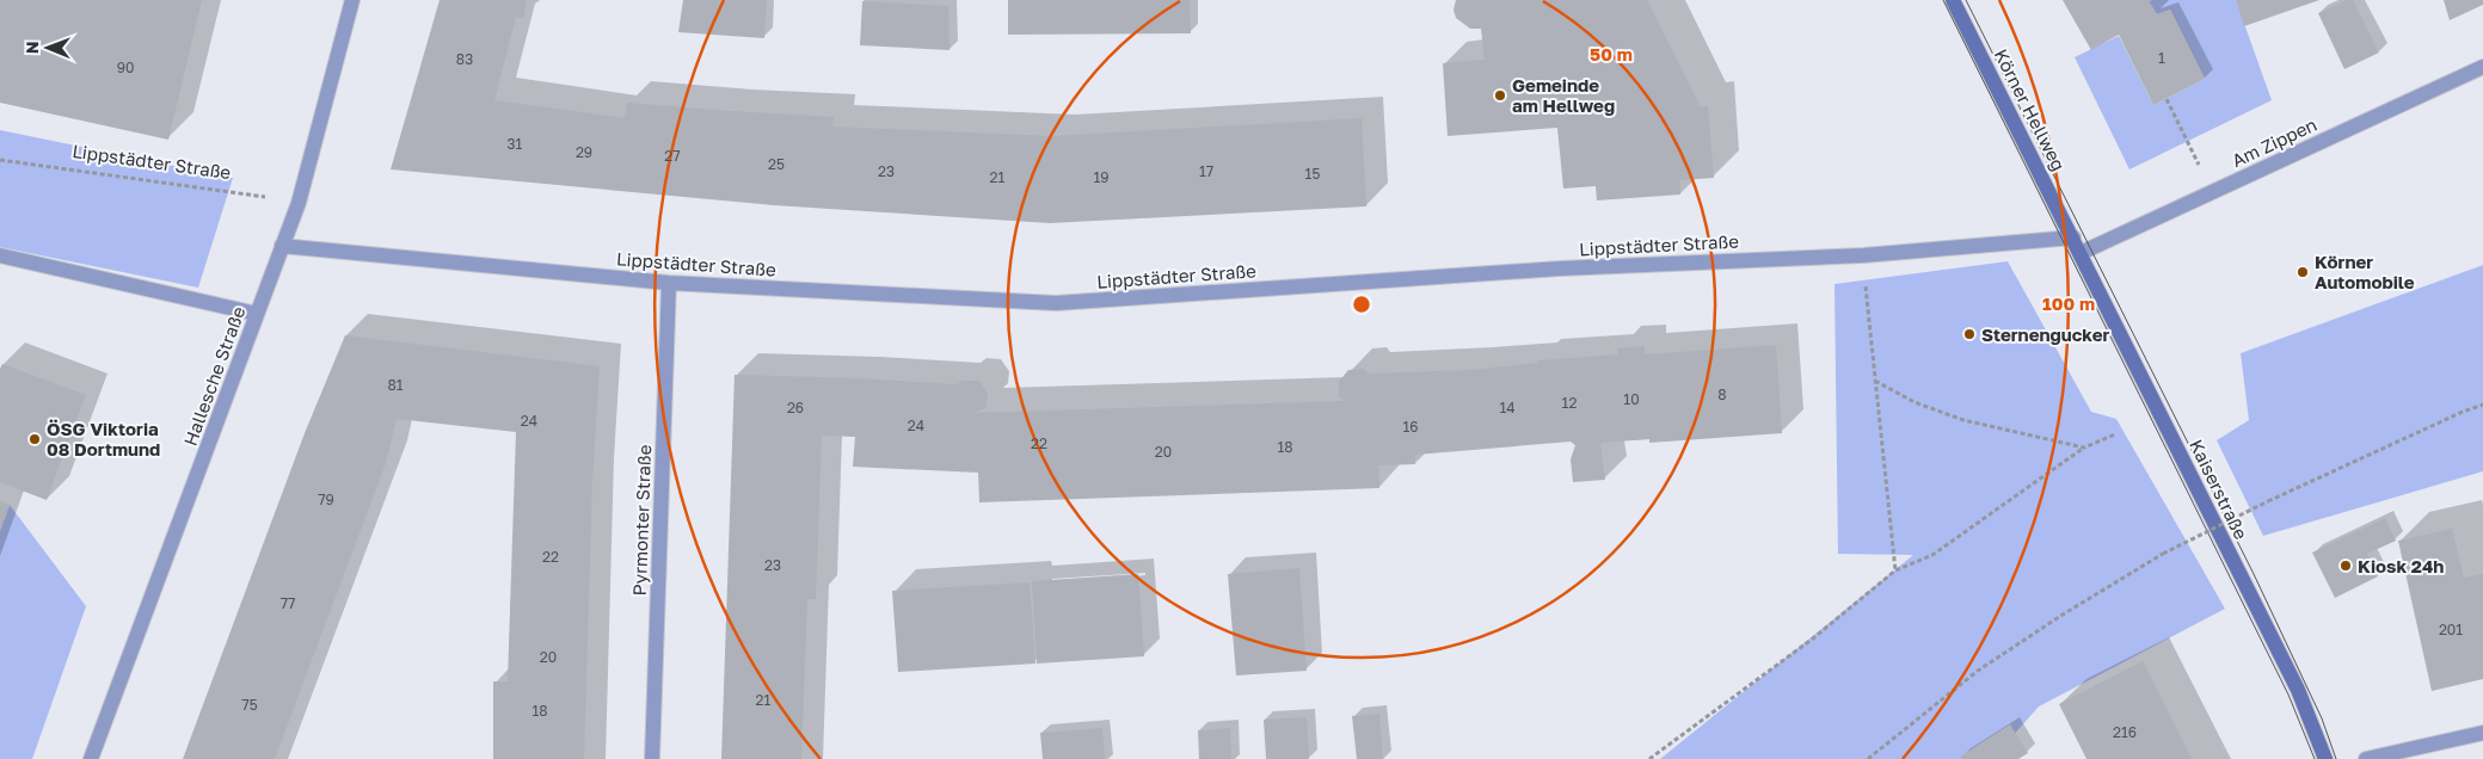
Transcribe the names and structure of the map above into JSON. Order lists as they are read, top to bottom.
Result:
{
  "streets": {
    "main road": ["Körner Hellweg", "Kaiserstraße"],
    "street": [
      "Am Zippen",
      "Lippstädter Straße",
      "Hallesche Straße",
      "Pyrmonter Straße"
    ]
  },
  "crossings": [
    ["Körner Hellweg", "Lippstädter Straße"],
    ["Körner Hellweg", "Kaiserstraße"],
    ["Am Zippen", "Kaiserstraße"],
    ["Lippstädter Straße", "Hallesche Straße"],
    ["Lippstädter Straße", "Kaiserstraße"],
    ["Lippstädter Straße", "Pyrmonter Straße"]
  ],
  "places": [
    "Gemeinde am Hellweg",
    "Körner Automobile",
    "Sternengucker",
    "ÖSG Viktoria 08 Dortmund",
    "Kiosk 24h"
  ],
  "house_numbers": [
    "1",
    "83",
    "90",
    "31",
    "29",
    "27",
    "25",
    "23",
    "17",
    "15",
    "21",
    "19",
    "81",
    "8",
    "10",
    "12",
    "26",
    "14",
    "24",
    "24",
    "16",
    "22",
    "18",
    "20",
    "79",
    "22",
    "23",
    "77",
    "201",
    "20",
    "21",
    "75",
    "18",
    "216"
  ],
  "north": "left",
  "rings": ["50 m", "100 m"]
}
